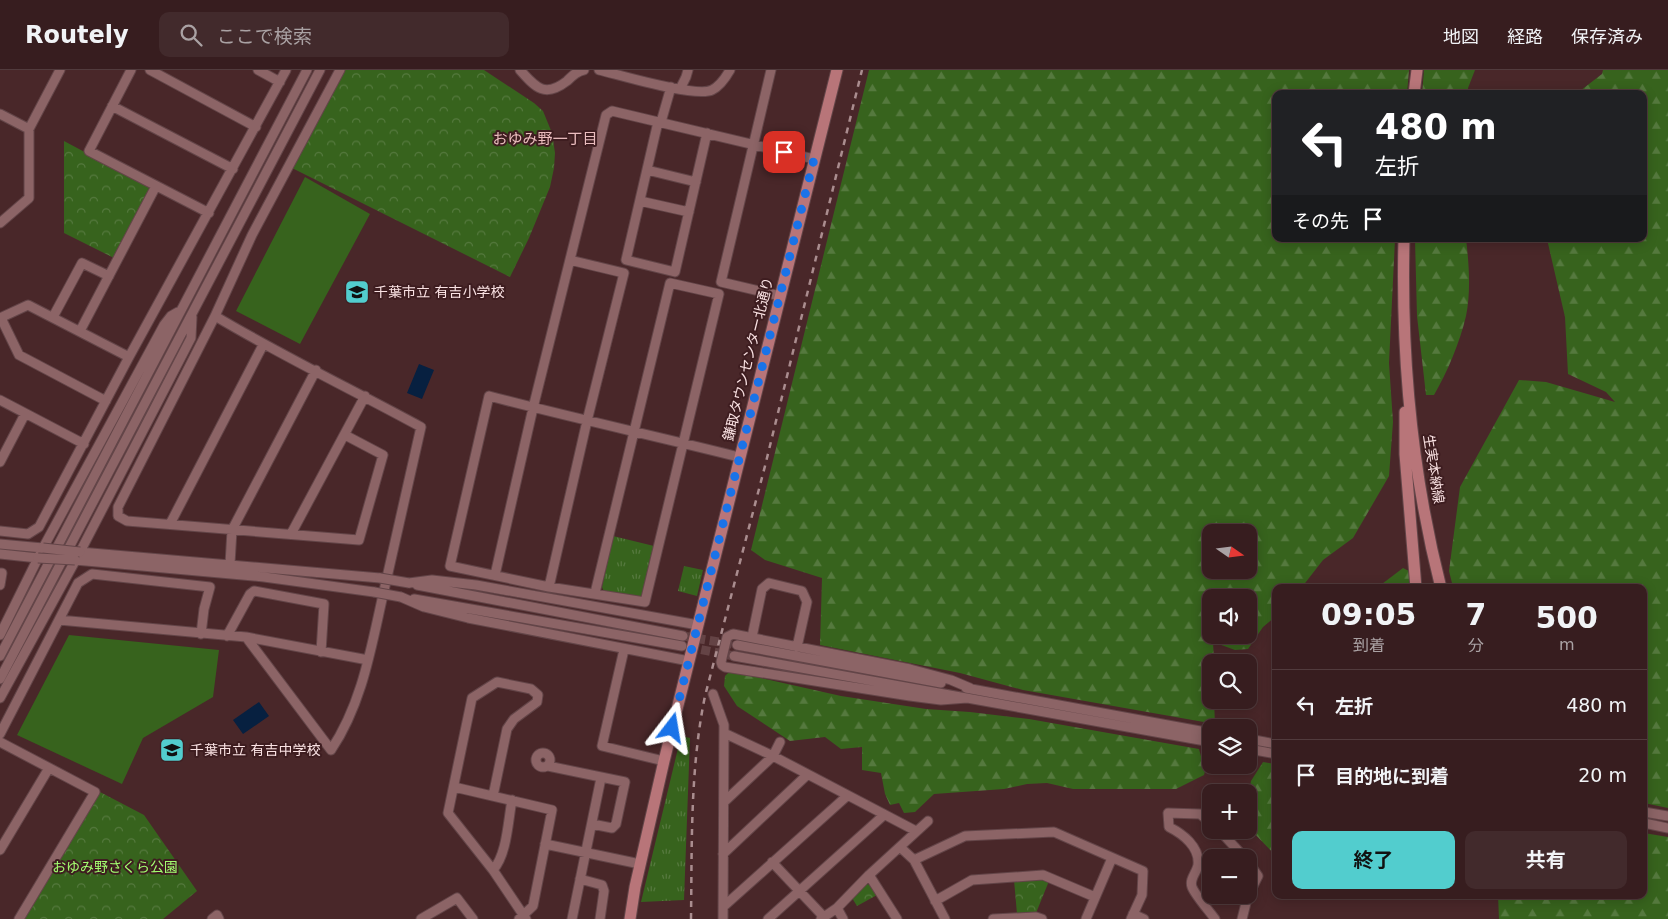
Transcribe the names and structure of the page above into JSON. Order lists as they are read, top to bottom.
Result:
{
  "streets": {
    "main road": ["鎌取タウンセンター北通り", "生実本納線"]
  },
  "districts": ["おゆみ野一丁目"],
  "parks": ["おゆみ野さくら公園"],
  "places": {
    "school or university": ["千葉市立 有吉小学校", "千葉市立 有吉中学校"]
  },
  "north": "right",
  "page": {
    "header": "Routely",
    "search": "ここで検索",
    "nav": ["地図", "経路", "保存済み"],
    "turn": ["480 m", "左折"],
    "then": "その先",
    "map_buttons": ["+", "−"],
    "eta": [
      "09:05",
      "到着",
      "7",
      "分",
      "500",
      "m"
    ],
    "list": [
      {
        "name": "左折",
        "value": "480 m"
      },
      {
        "name": "目的地に到着",
        "value": "20 m"
      }
    ],
    "buttons": ["終了", "共有"]
  }
}
